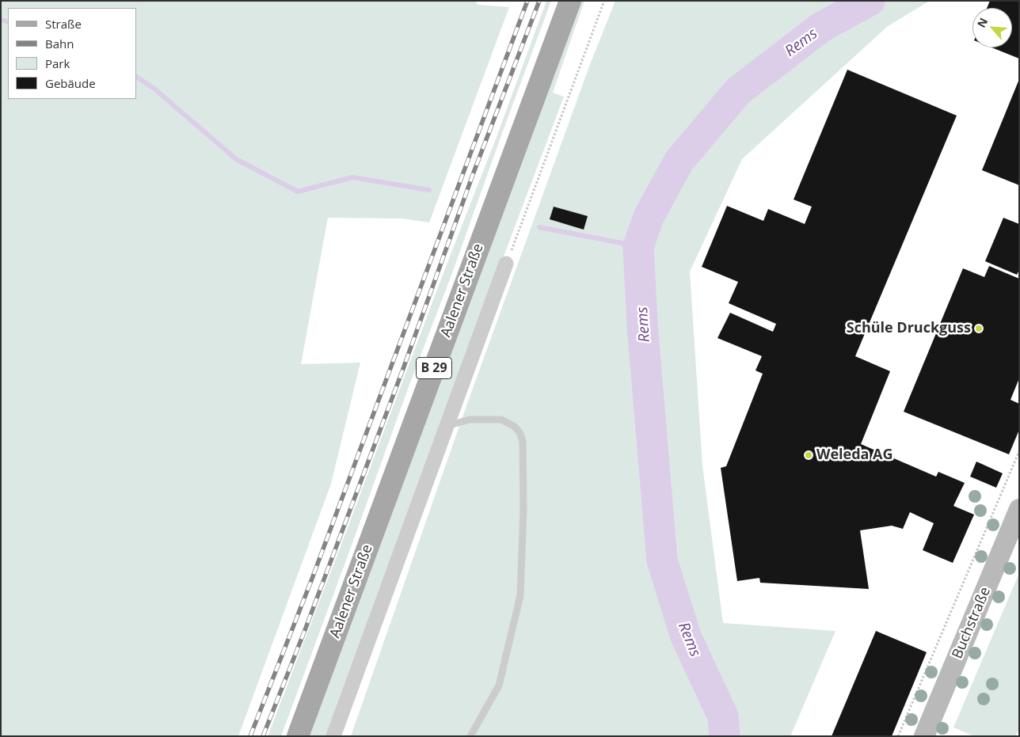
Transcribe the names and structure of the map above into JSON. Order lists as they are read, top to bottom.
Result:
{
  "streets": {
    "main road": ["Aalener Straße", "B 29"],
    "street": ["Buchstraße"]
  },
  "water": ["Rems"],
  "places": ["Schüle Druckguss", "Weleda AG"],
  "legend": [
    "Straße",
    "Bahn",
    "Park",
    "Gebäude"
  ],
  "north": "top left"
}
